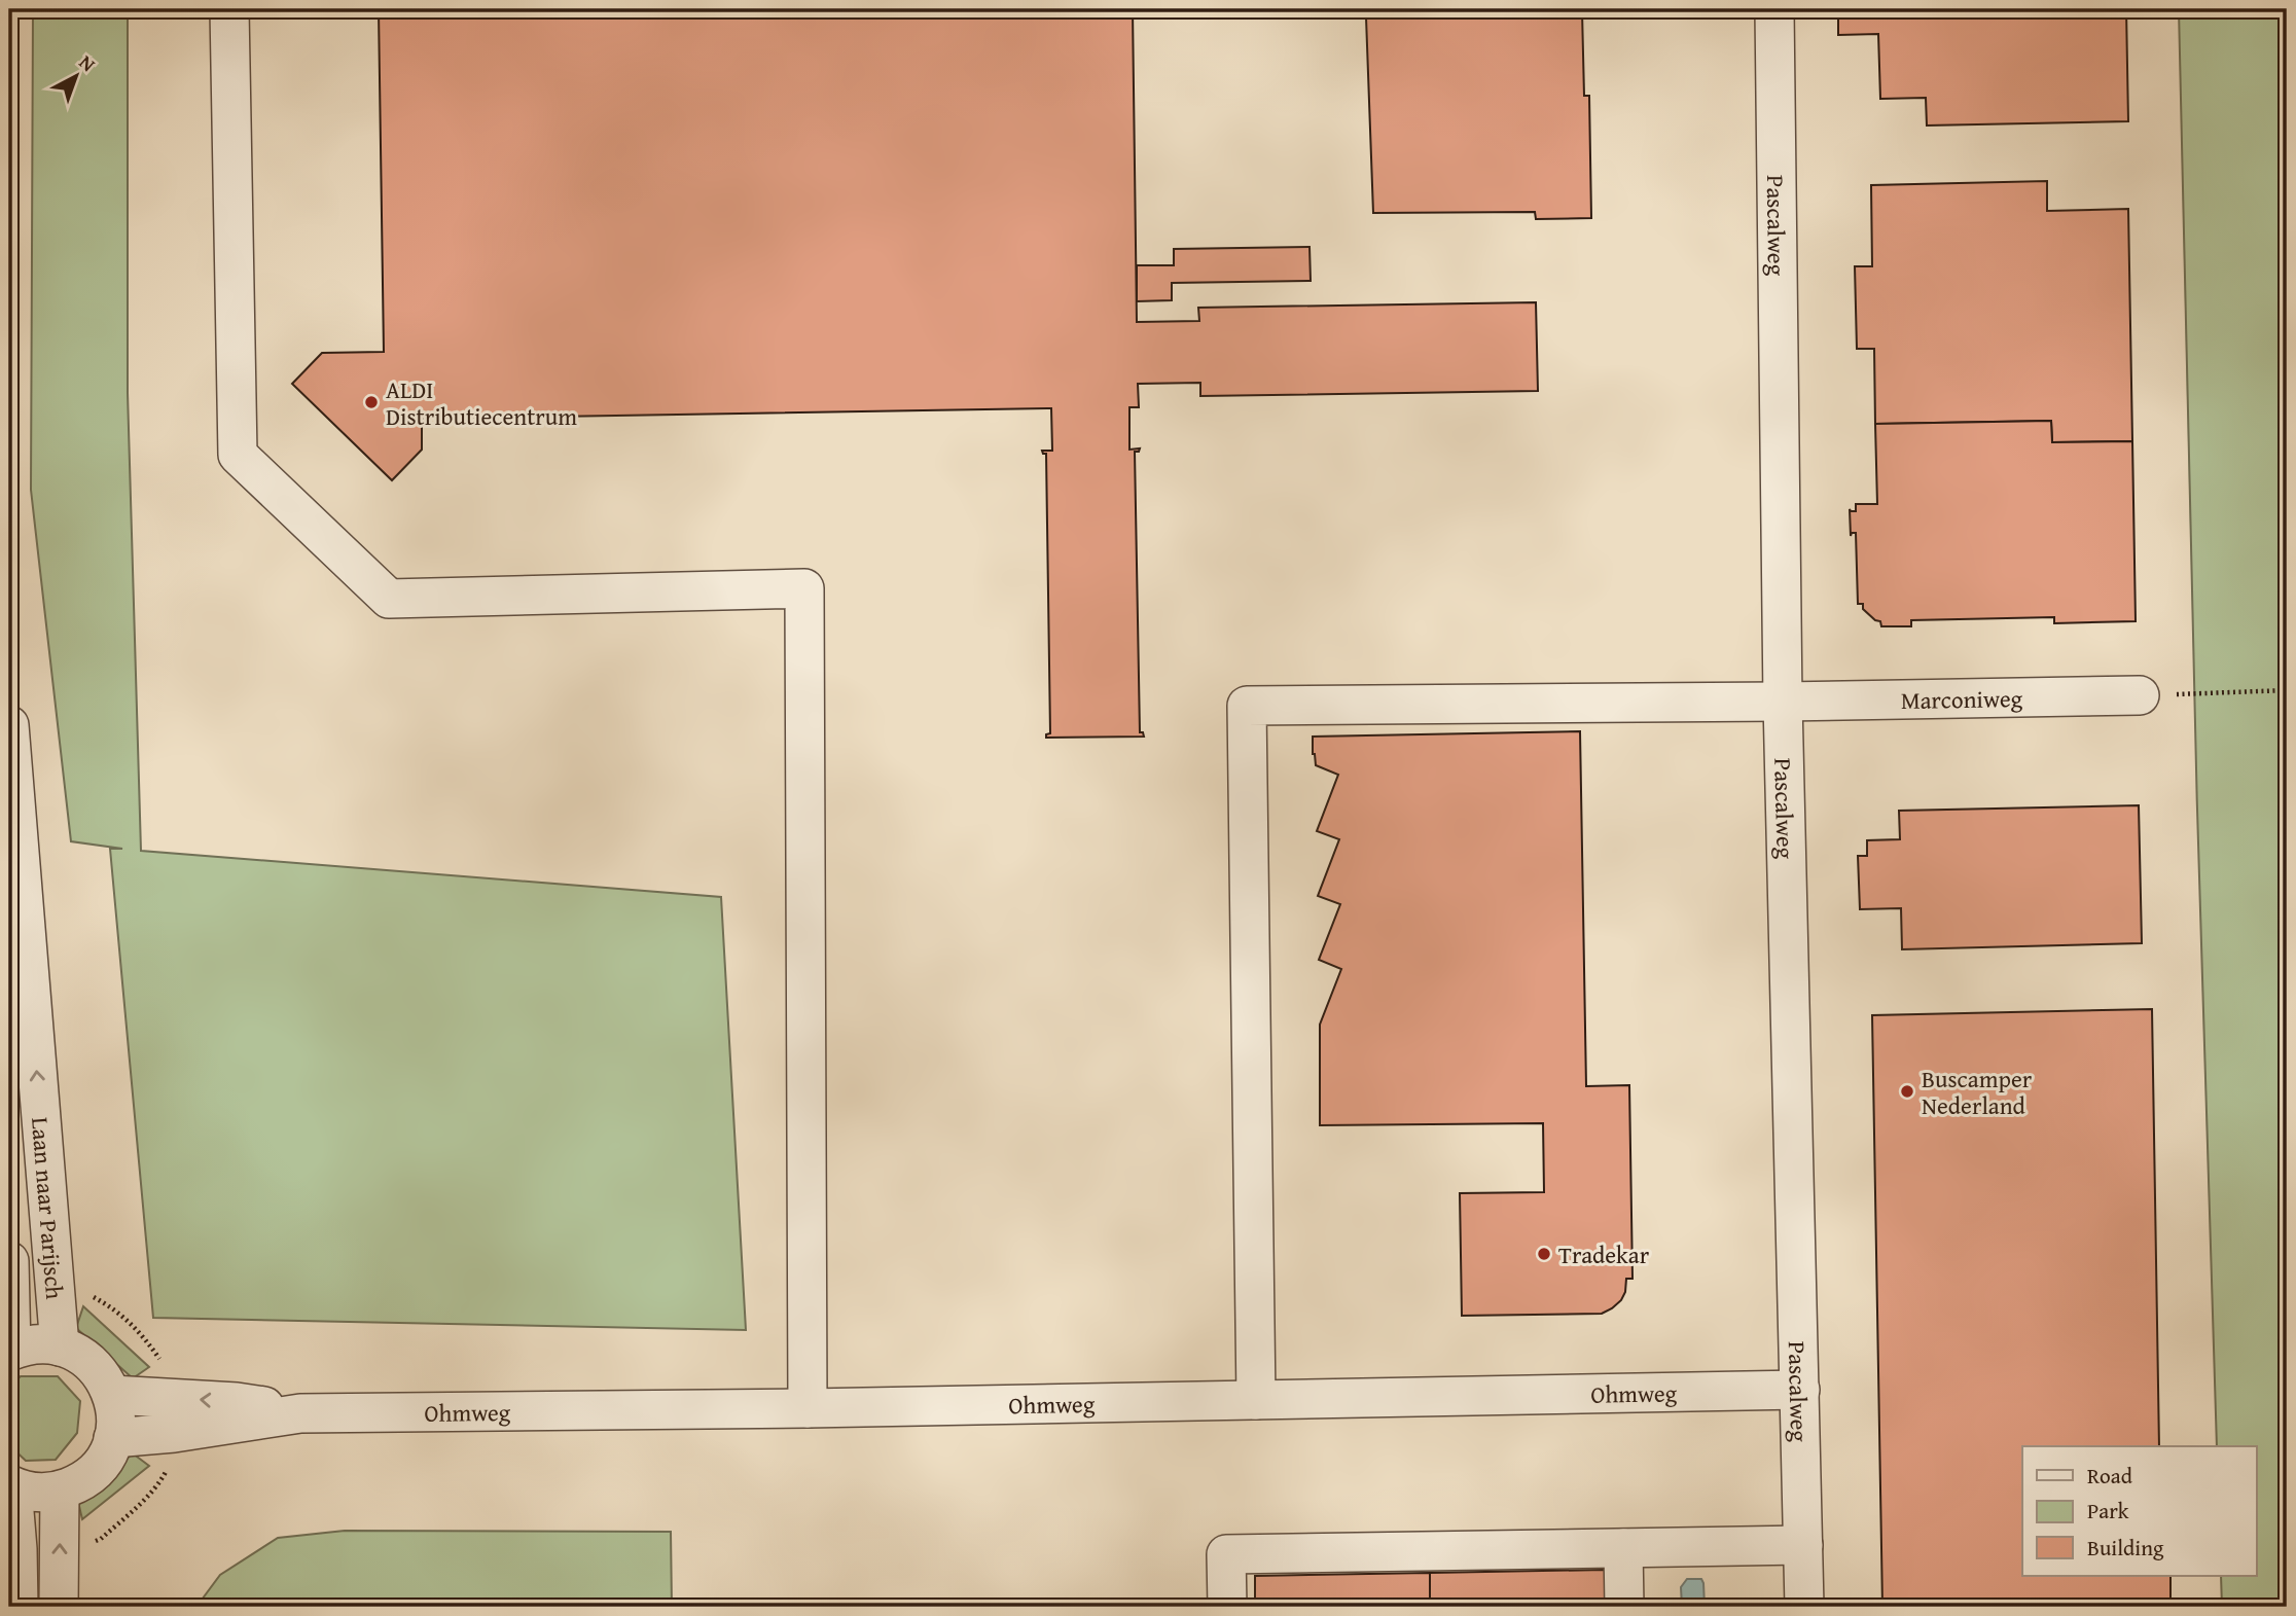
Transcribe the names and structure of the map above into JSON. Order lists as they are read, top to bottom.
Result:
{
  "streets": {
    "street": [
      "Pascalweg",
      "Marconiweg",
      "Laan naar Parijsch",
      "Ohmweg"
    ]
  },
  "crossings": [
    ["Pascalweg", "Marconiweg"],
    ["Pascalweg", "Ohmweg"],
    ["Marconiweg", "Ohmweg"]
  ],
  "one_way": ["Laan naar Parijsch"],
  "places": ["ALDI Distributiecentrum", "Buscamper Nederland", "Tradekar"],
  "legend": ["Road", "Park", "Building"],
  "north": "top right"
}
